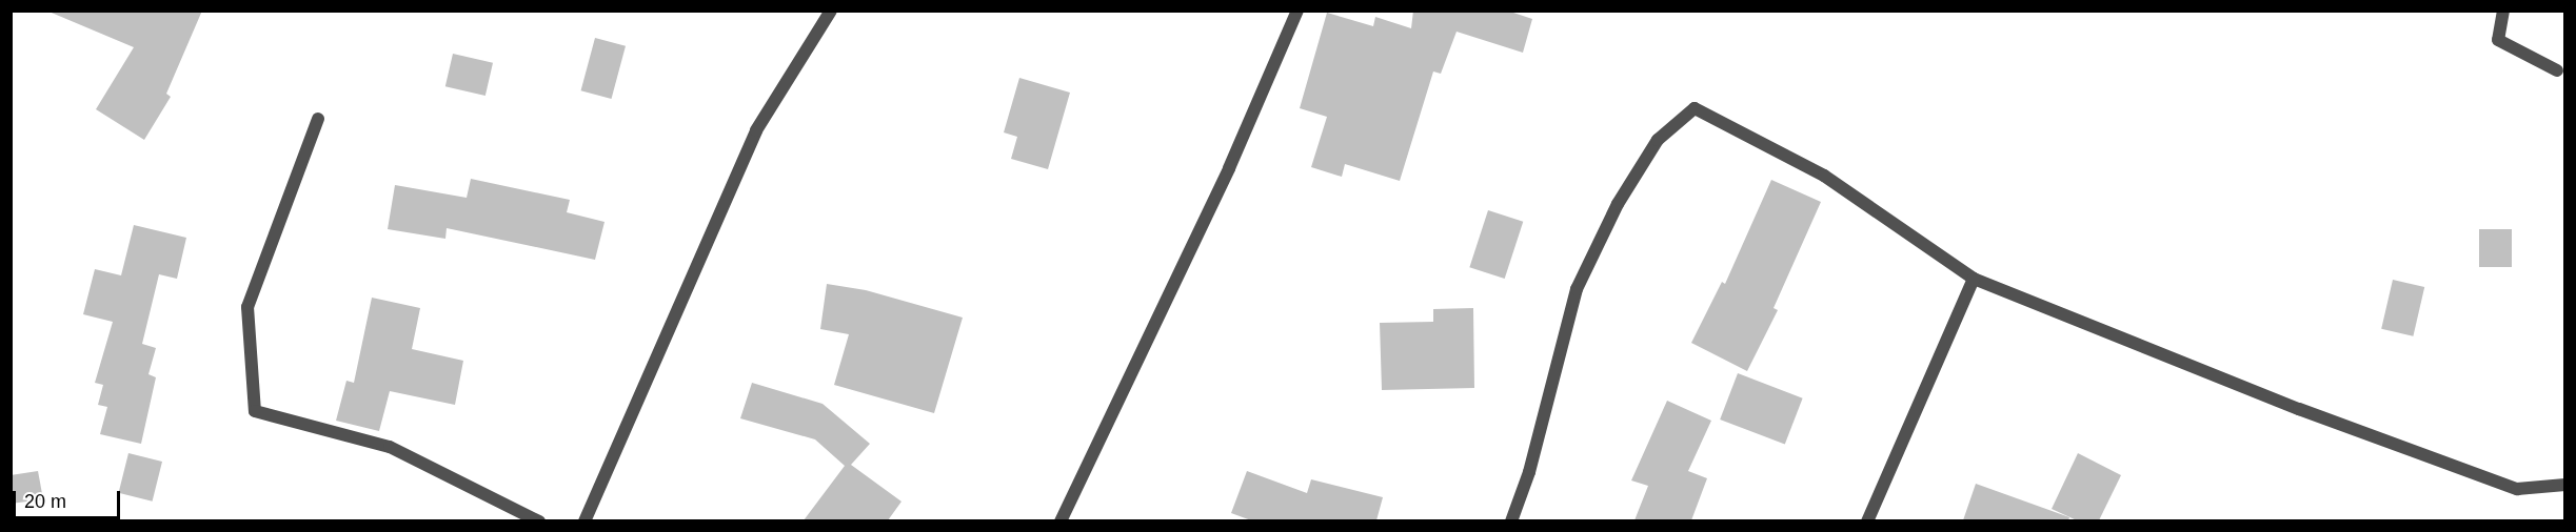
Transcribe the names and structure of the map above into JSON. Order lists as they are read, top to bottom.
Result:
{
  "scale_bar": "20 m"
}
